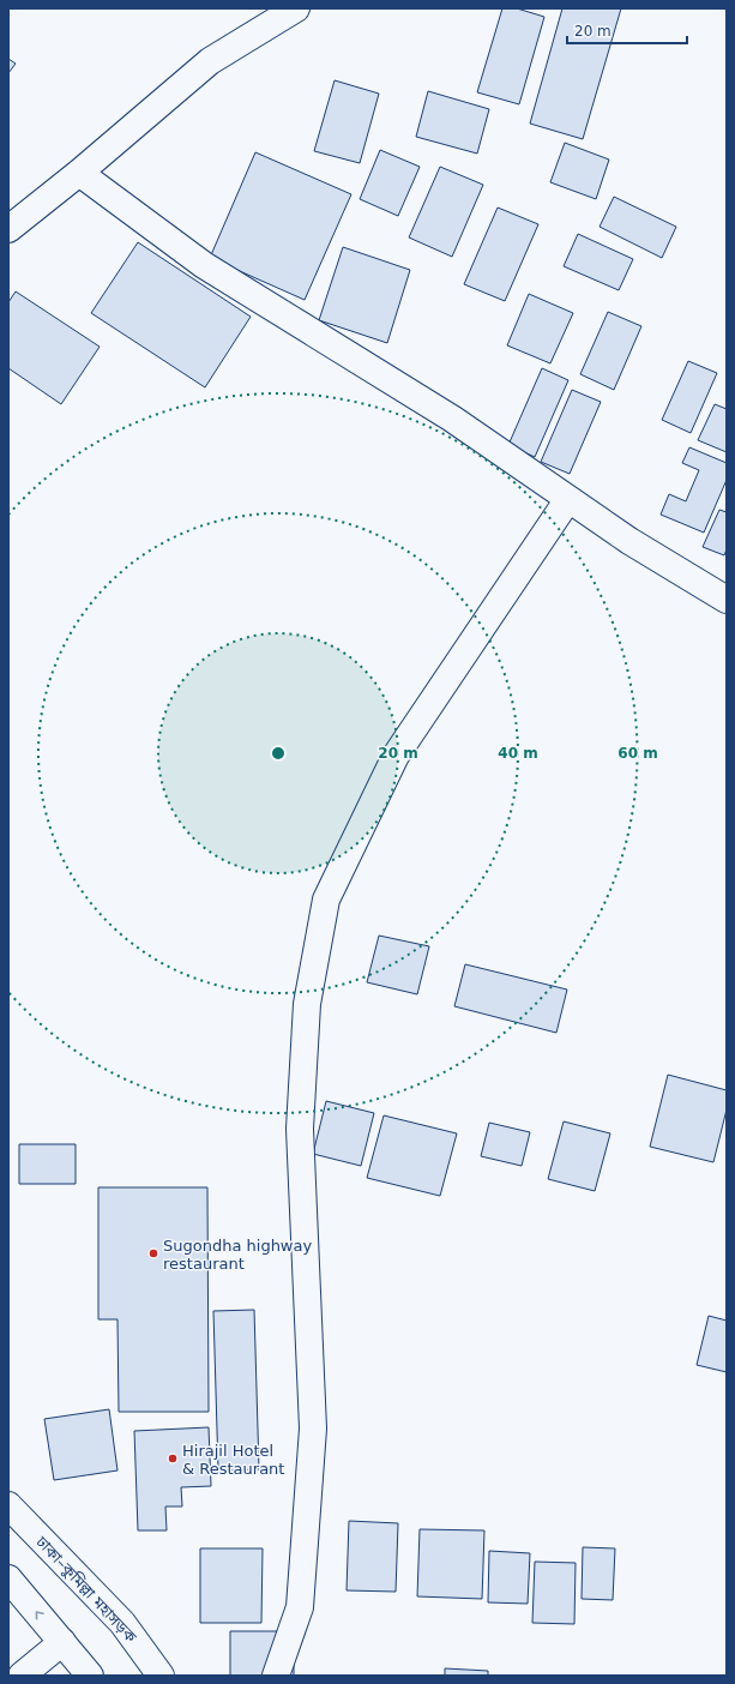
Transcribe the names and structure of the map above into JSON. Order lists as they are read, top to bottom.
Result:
{
  "streets": {
    "main road": ["ঢাকা–কুমিল্লা মহাসড়ক"]
  },
  "places": ["Sugondha highway restaurant", "Hirajil Hotel & Restaurant"],
  "scale_bar": "20 m",
  "rings": ["20 m", "40 m", "60 m"]
}
